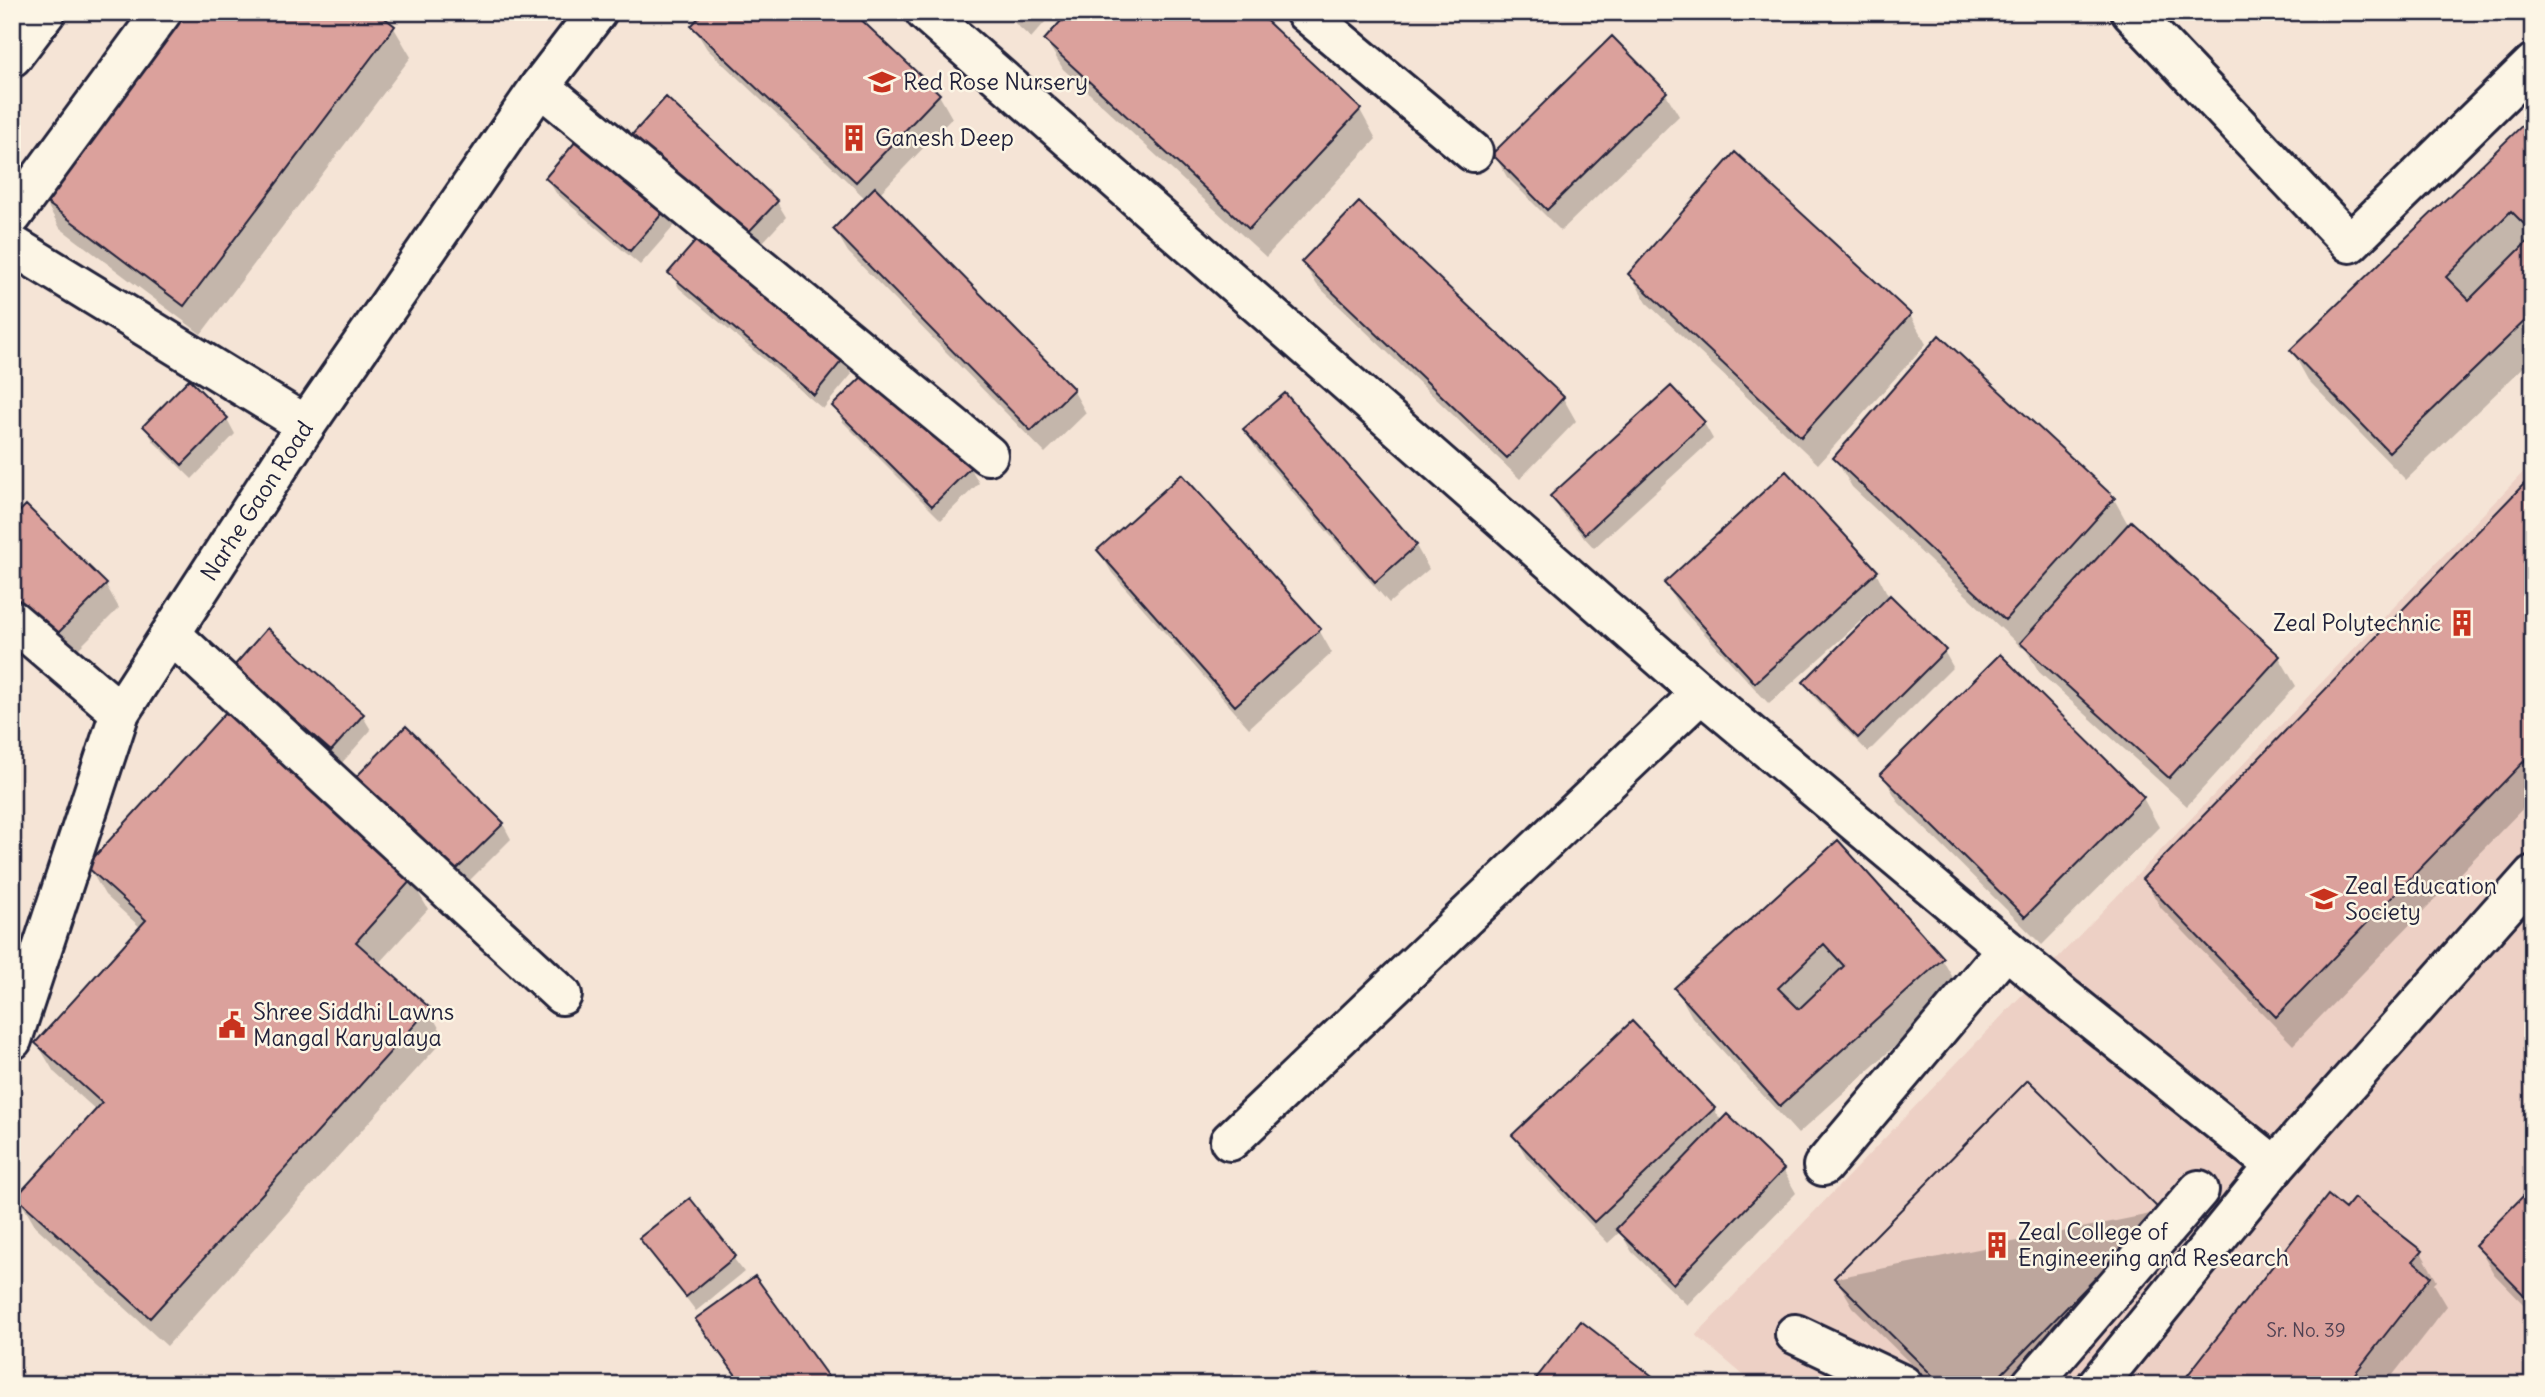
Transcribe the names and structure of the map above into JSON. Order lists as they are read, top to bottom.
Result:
{
  "streets": {
    "street": ["Narhe Gaon Road"]
  },
  "places": {
    "school or university": ["Red Rose Nursery", "Zeal Education Society"],
    "building": ["Ganesh Deep", "Zeal Polytechnic", "Zeal College of Engineering and Research"],
    "public building": ["Shree Siddhi Lawns Mangal Karyalaya"]
  },
  "house_numbers": ["Sr. No. 39"]
}
